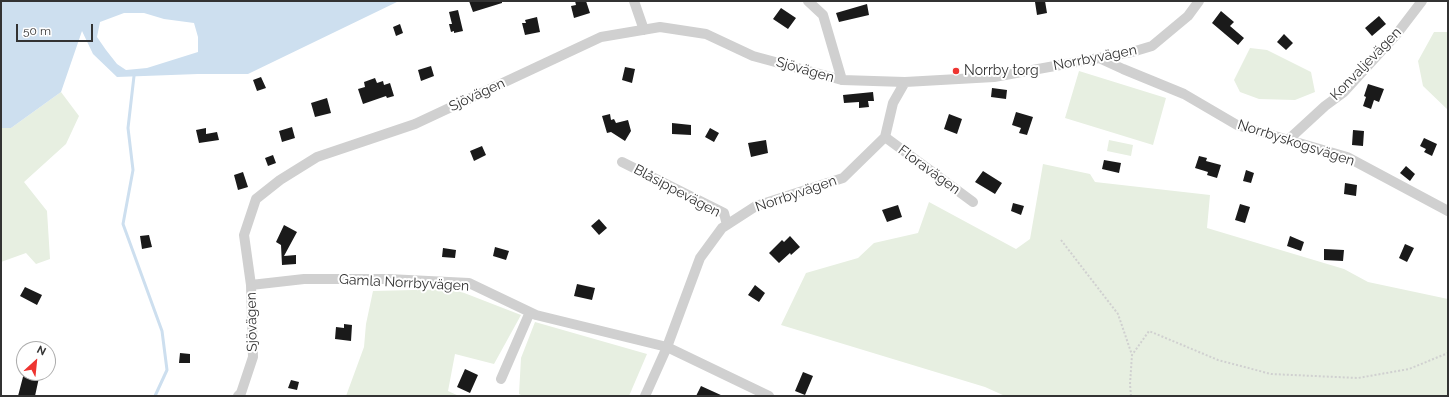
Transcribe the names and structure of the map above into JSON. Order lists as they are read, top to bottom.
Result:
{
  "streets": {
    "street": [
      "Norrbyvägen",
      "Konvaljevägen",
      "Sjövägen",
      "Norrbyskogsvägen",
      "Floravägen",
      "Blåsippevägen",
      "Gamla Norrbyvägen"
    ]
  },
  "crossings": [
    ["Norrbyvägen", "Sjövägen"],
    ["Norrbyvägen", "Norrbyskogsvägen"],
    ["Norrbyvägen", "Floravägen"],
    ["Norrbyvägen", "Blåsippevägen"],
    ["Norrbyvägen", "Gamla Norrbyvägen"],
    ["Konvaljevägen", "Norrbyskogsvägen"],
    ["Sjövägen", "Gamla Norrbyvägen"]
  ],
  "places": ["Norrby torg"],
  "scale_bar": "50 m",
  "north": "top right"
}
